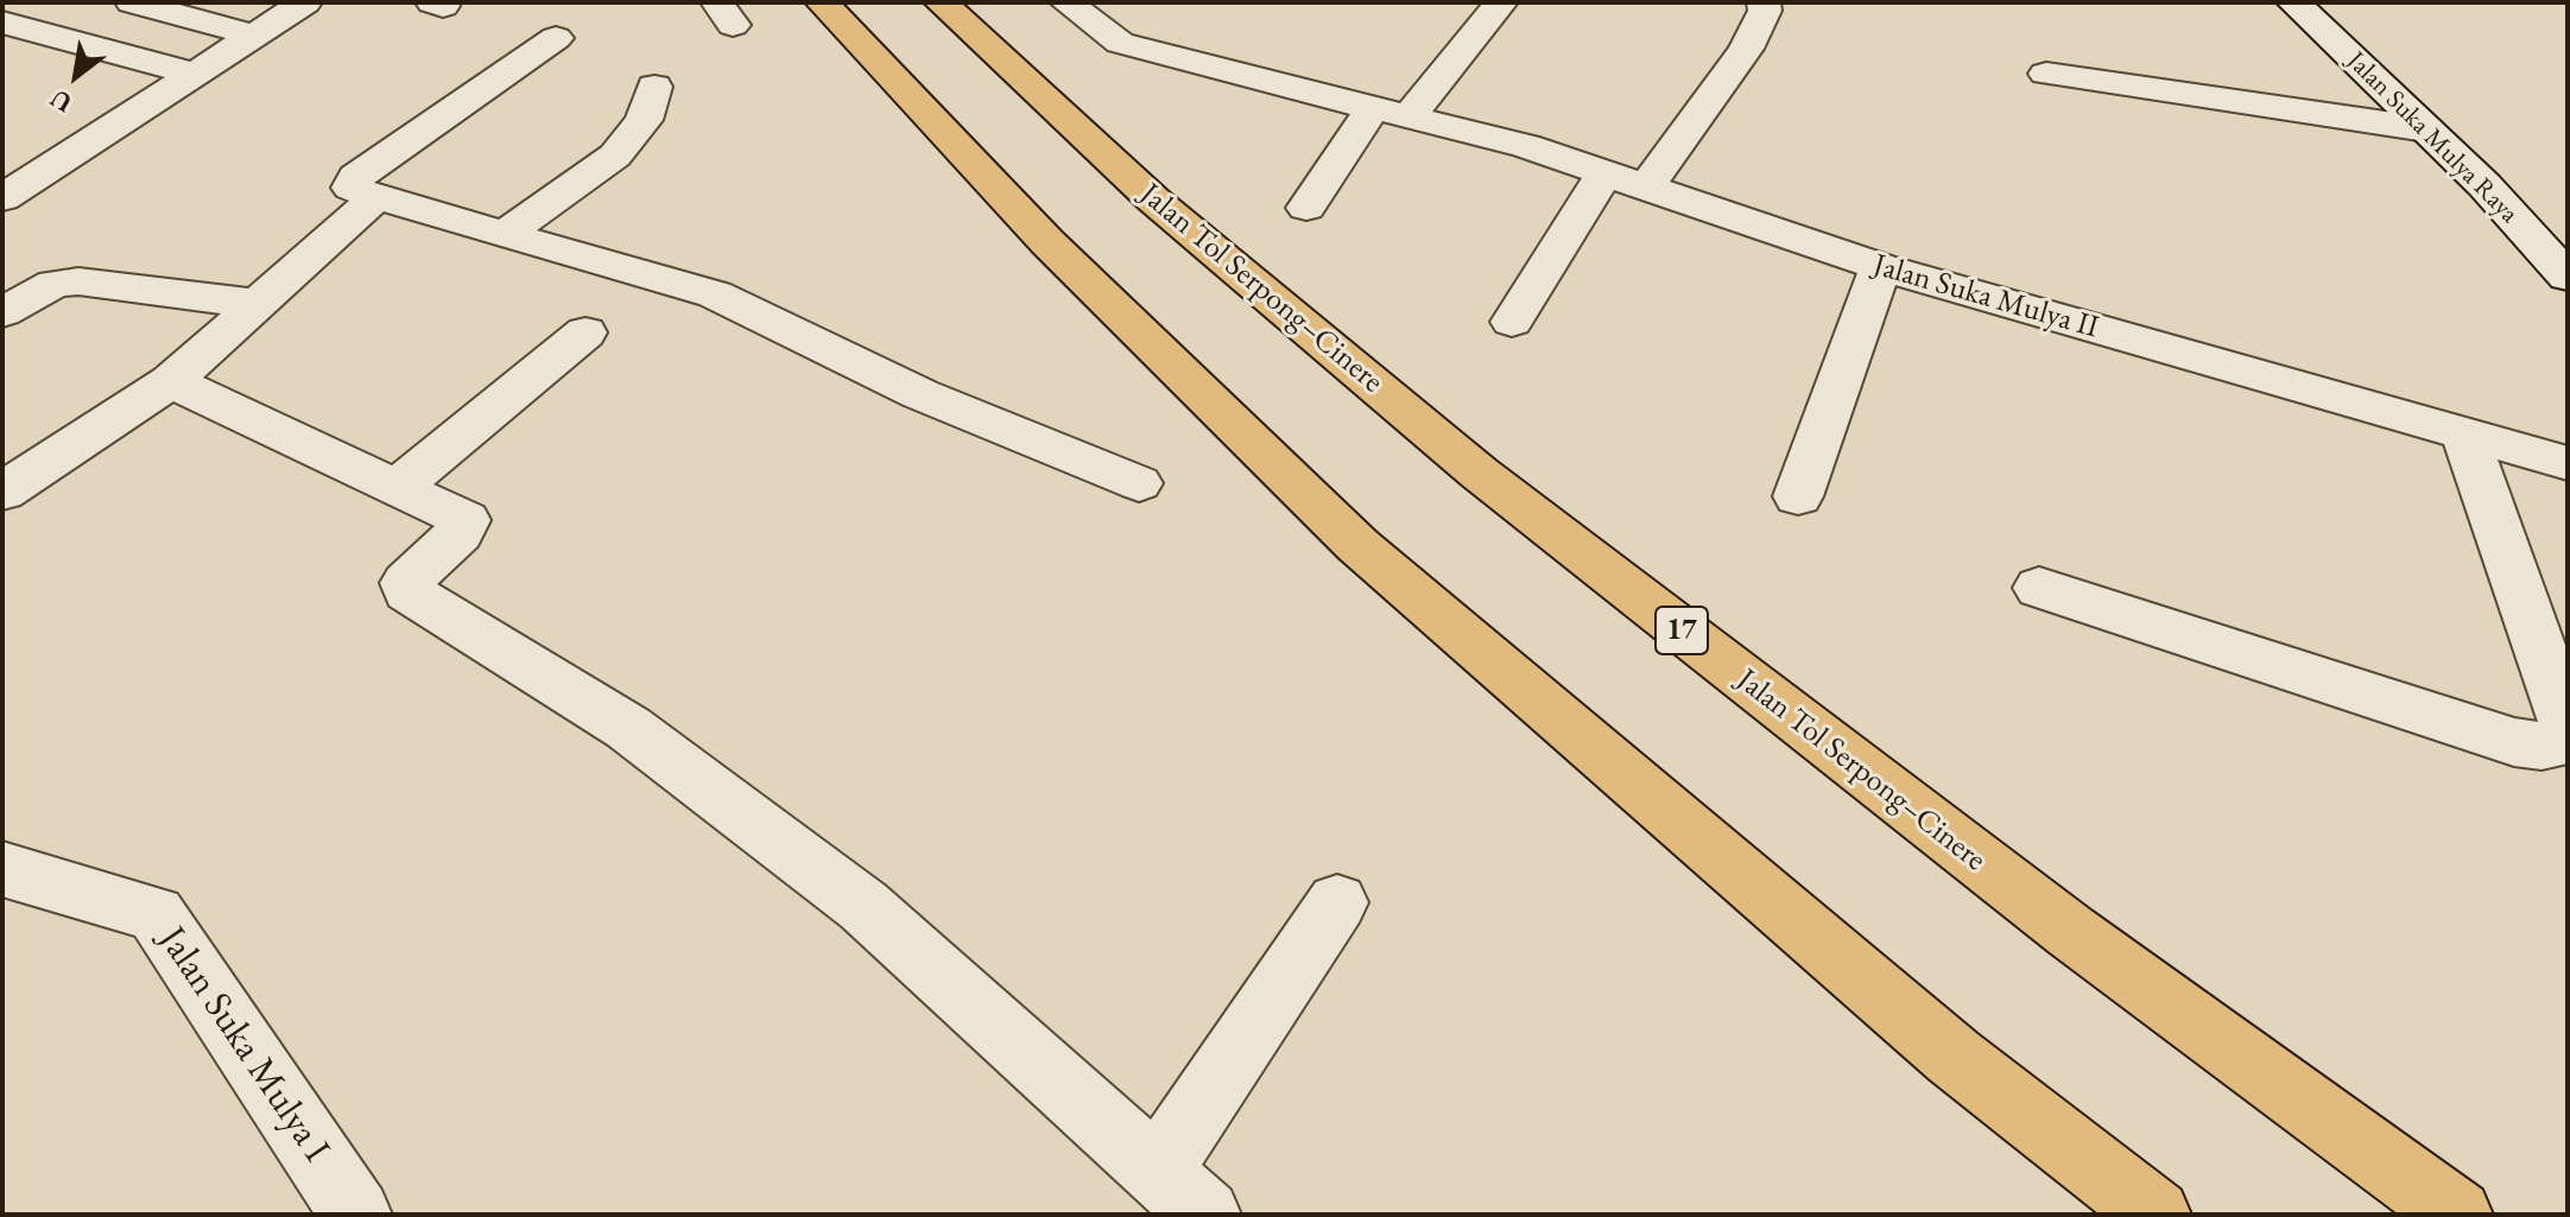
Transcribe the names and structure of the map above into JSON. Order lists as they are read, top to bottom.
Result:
{
  "streets": {
    "highway": ["Jalan Tol Serpong–Cinere", "17"],
    "street": ["Jalan Suka Mulya Raya", "Jalan Suka Mulya II", "Jalan Suka Mulya I"]
  },
  "north": "bottom left"
}
